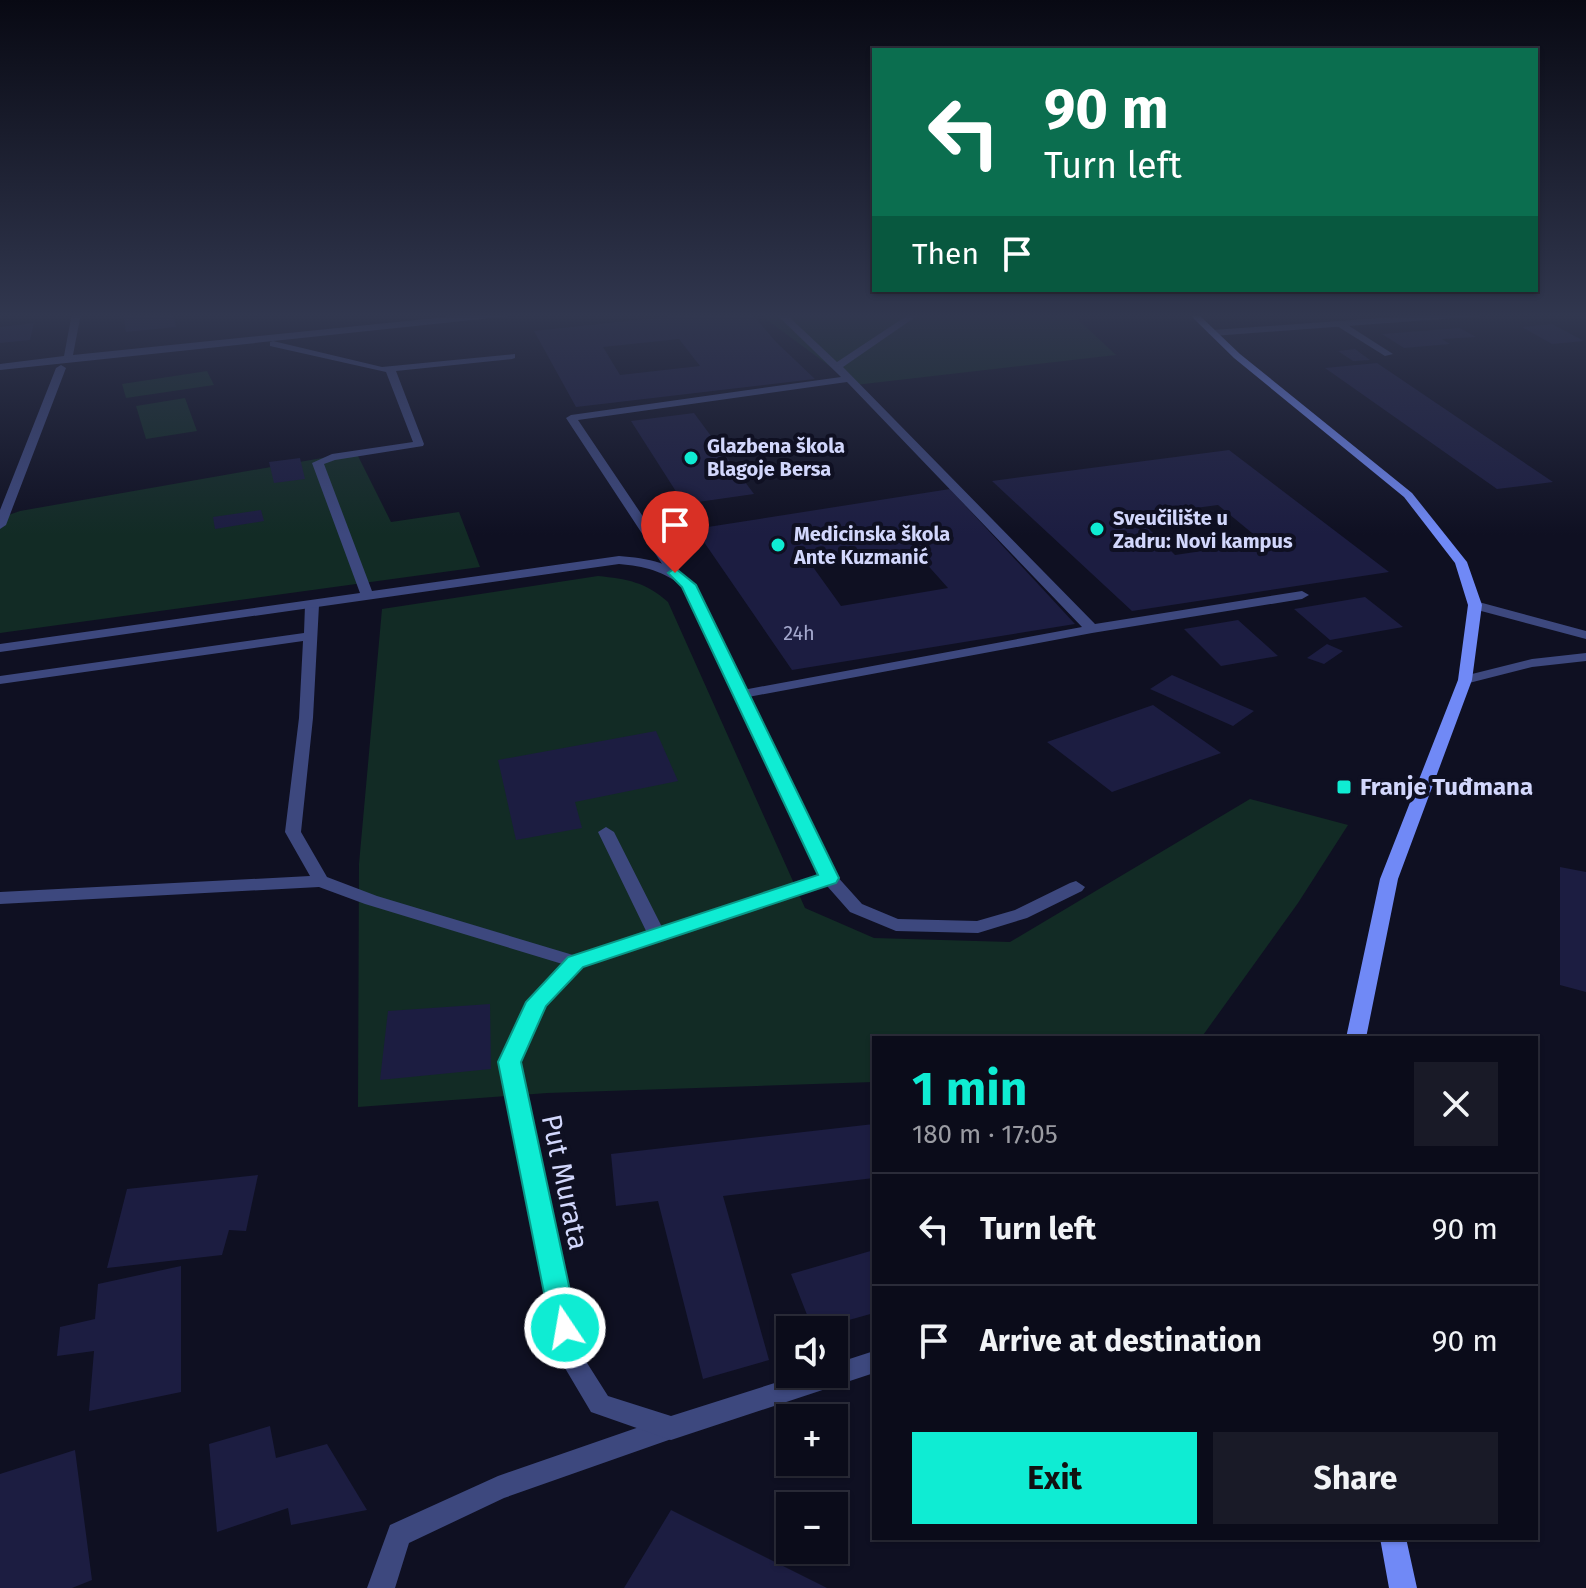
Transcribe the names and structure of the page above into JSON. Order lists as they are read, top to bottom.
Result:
{
  "streets": {
    "street": ["Put Murata"]
  },
  "places": {
    "other": ["Glazbena škola Blagoje Bersa", "Sveučilište u Zadru: Novi kampus", "Medicinska škola Ante Kuzmanić"],
    "transit": ["Franje Tuđmana"]
  },
  "house_numbers": ["24h"],
  "page": {
    "turn": ["90 m", "Turn left"],
    "then": "Then",
    "heading": ["1 min", "180 m · 17:05"],
    "list": [
      {
        "name": "Turn left",
        "value": "90 m"
      },
      {
        "name": "Arrive at destination",
        "value": "90 m"
      }
    ],
    "map_buttons": ["+", "−"],
    "buttons": ["Exit", "Share"]
  }
}
